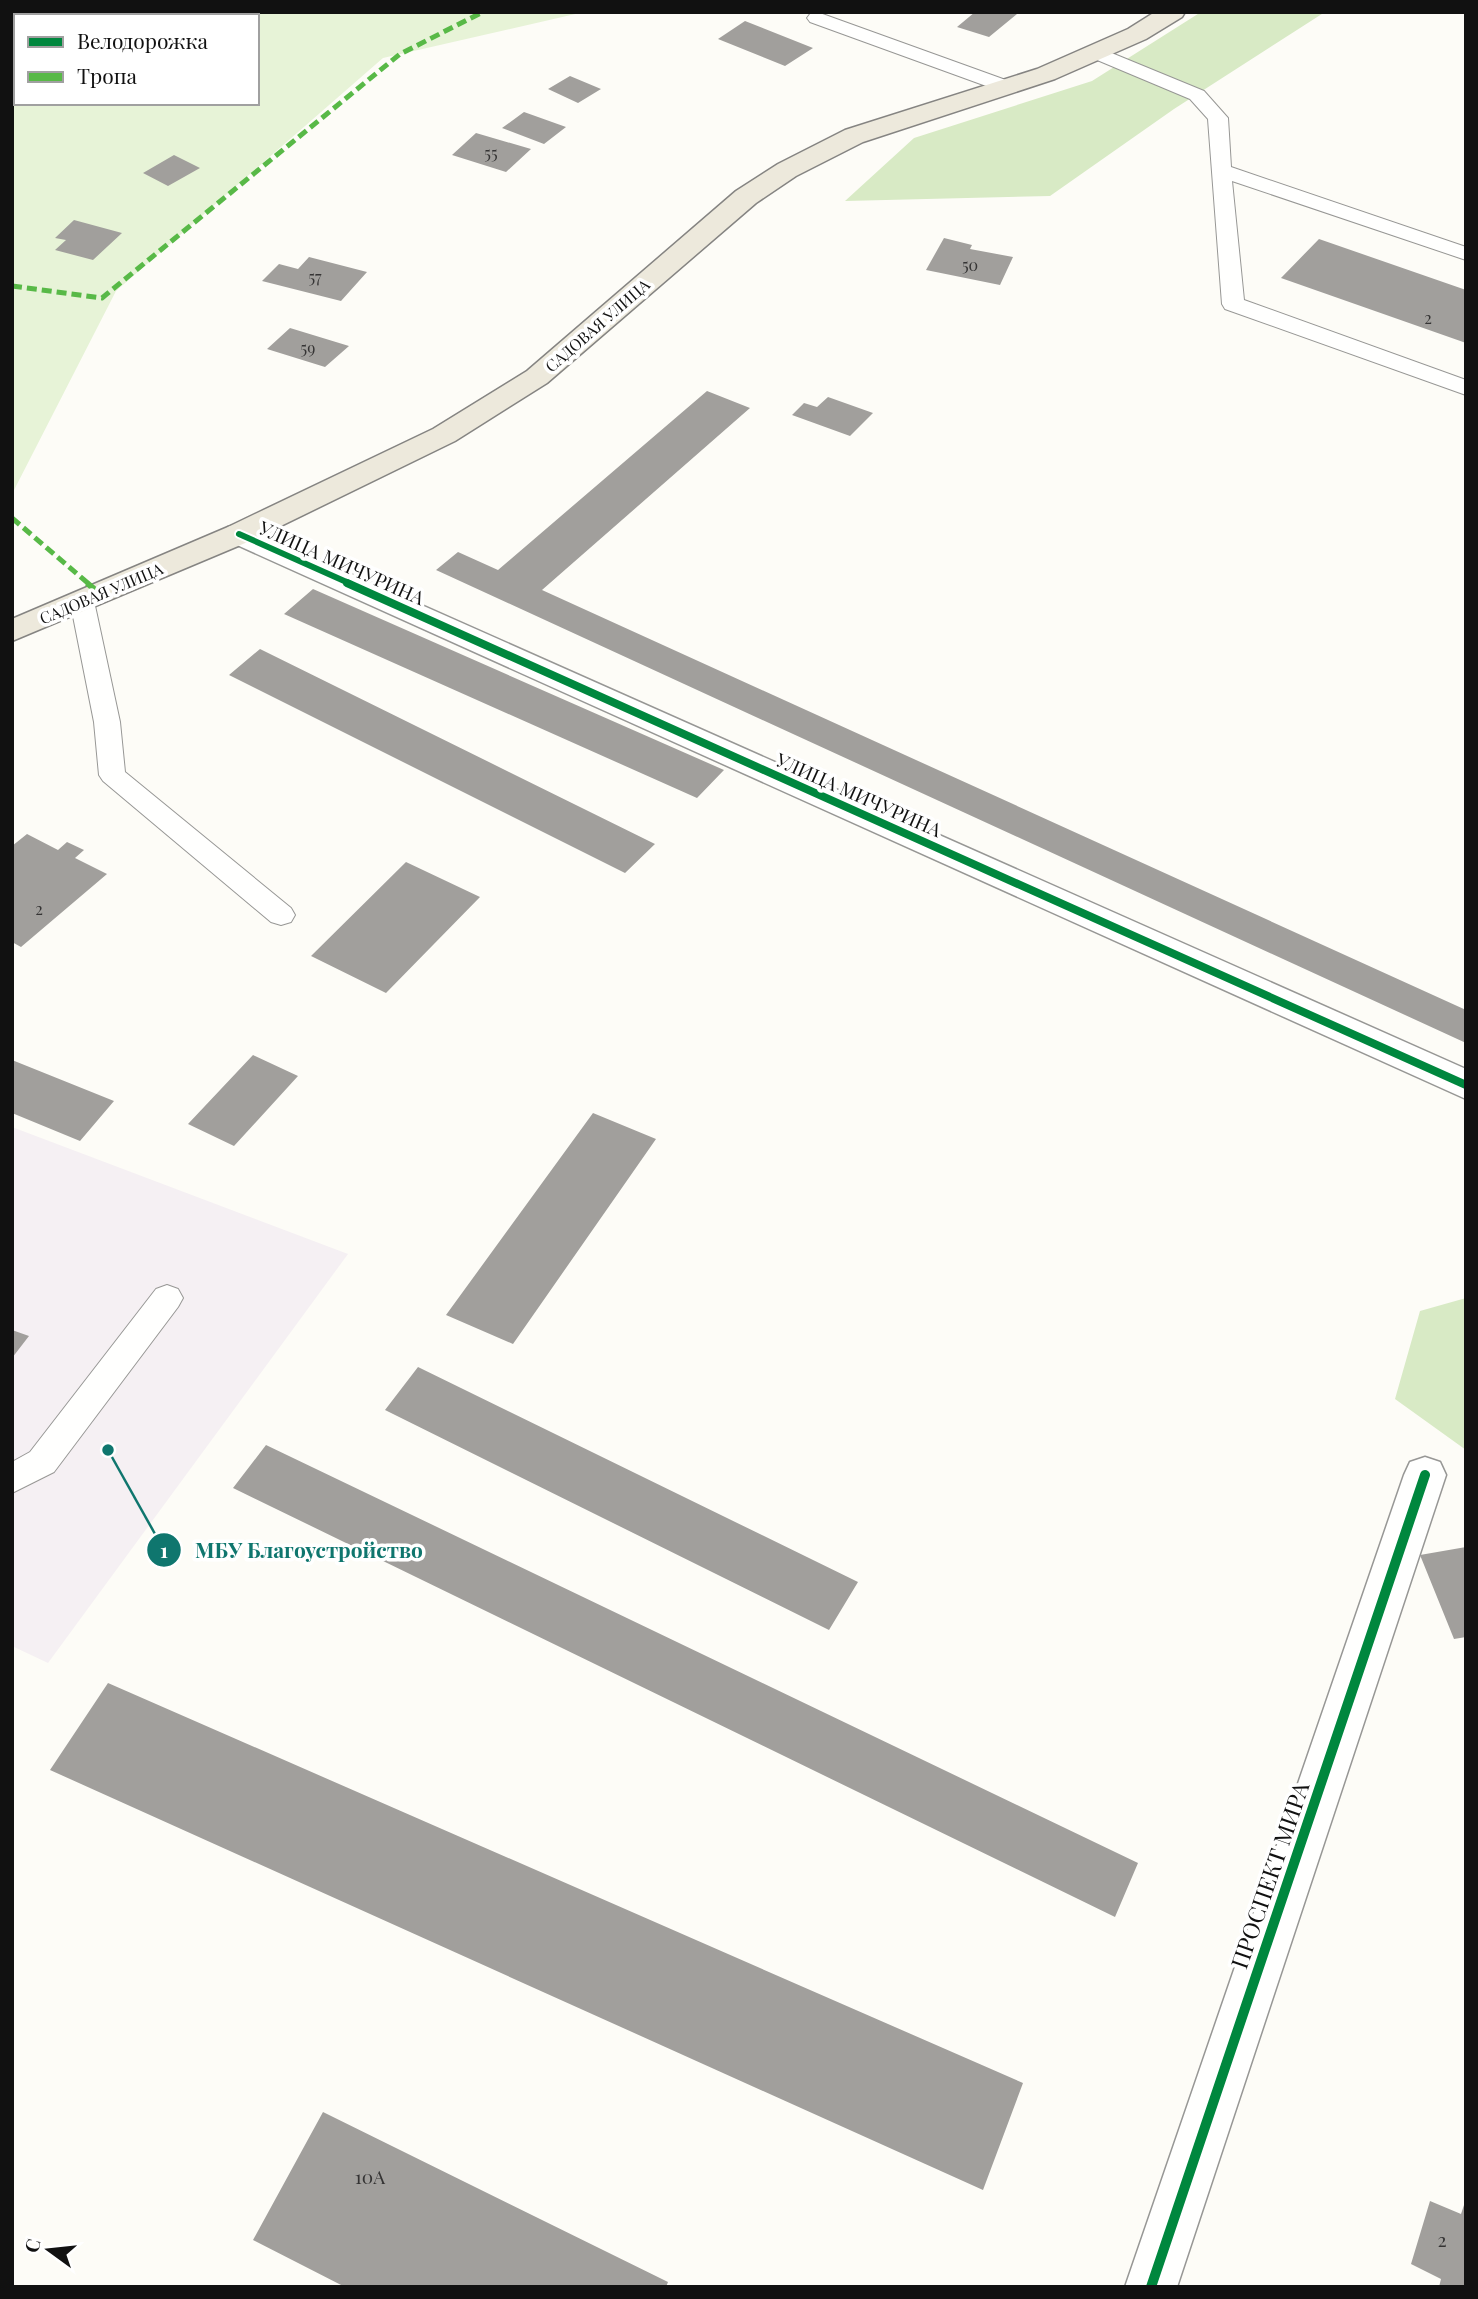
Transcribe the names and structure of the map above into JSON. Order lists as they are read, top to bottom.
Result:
{
  "streets": {
    "main road": ["САДОВАЯ УЛИЦА"],
    "street": ["УЛИЦА МИЧУРИНА", "ПРОСПЕКТ МИРА"]
  },
  "crossings": [
    ["САДОВАЯ УЛИЦА", "УЛИЦА МИЧУРИНА"]
  ],
  "places": ["МБУ Благоустройство"],
  "house_numbers": [
    "55",
    "50",
    "57",
    "2",
    "59",
    "2",
    "10А",
    "2"
  ],
  "legend": ["Велодорожка", "Тропа"],
  "north": "left"
}
